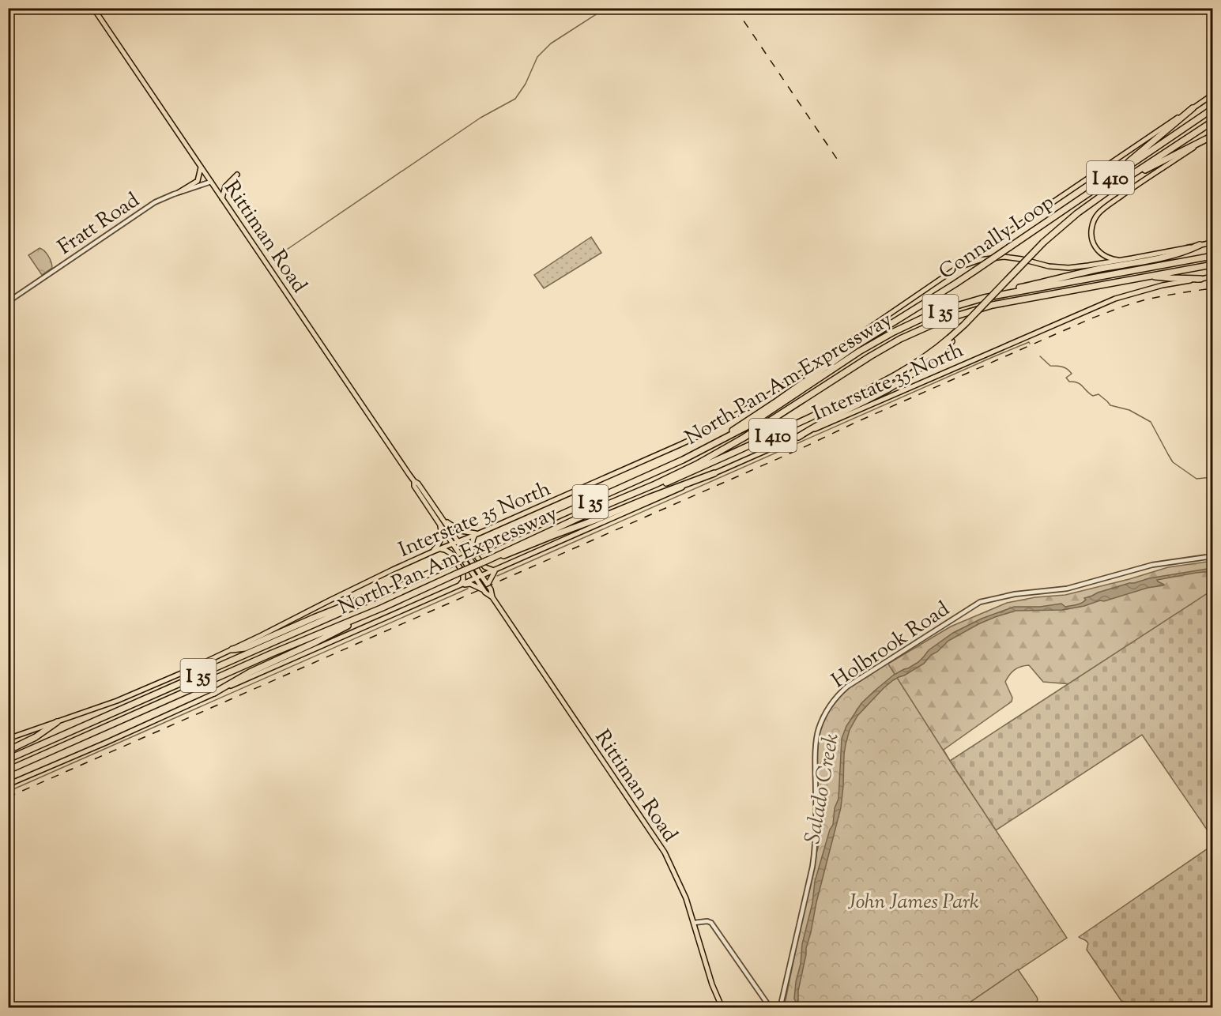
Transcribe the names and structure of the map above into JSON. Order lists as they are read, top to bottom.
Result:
{
  "streets": {
    "highway": [
      "I 410",
      "Connally Loop",
      "I 35",
      "North Pan Am Expressway"
    ],
    "main road": ["Rittiman Road", "Interstate 35 North"],
    "street": ["Fratt Road", "Holbrook Road"]
  },
  "crossings": [
    ["Fratt Road", "Rittiman Road"],
    ["Rittiman Road", "Interstate 35 North"],
    ["Connally Loop", "North Pan Am Expressway"]
  ],
  "water": ["Salado Creek"],
  "parks": ["John James Park"]
}
